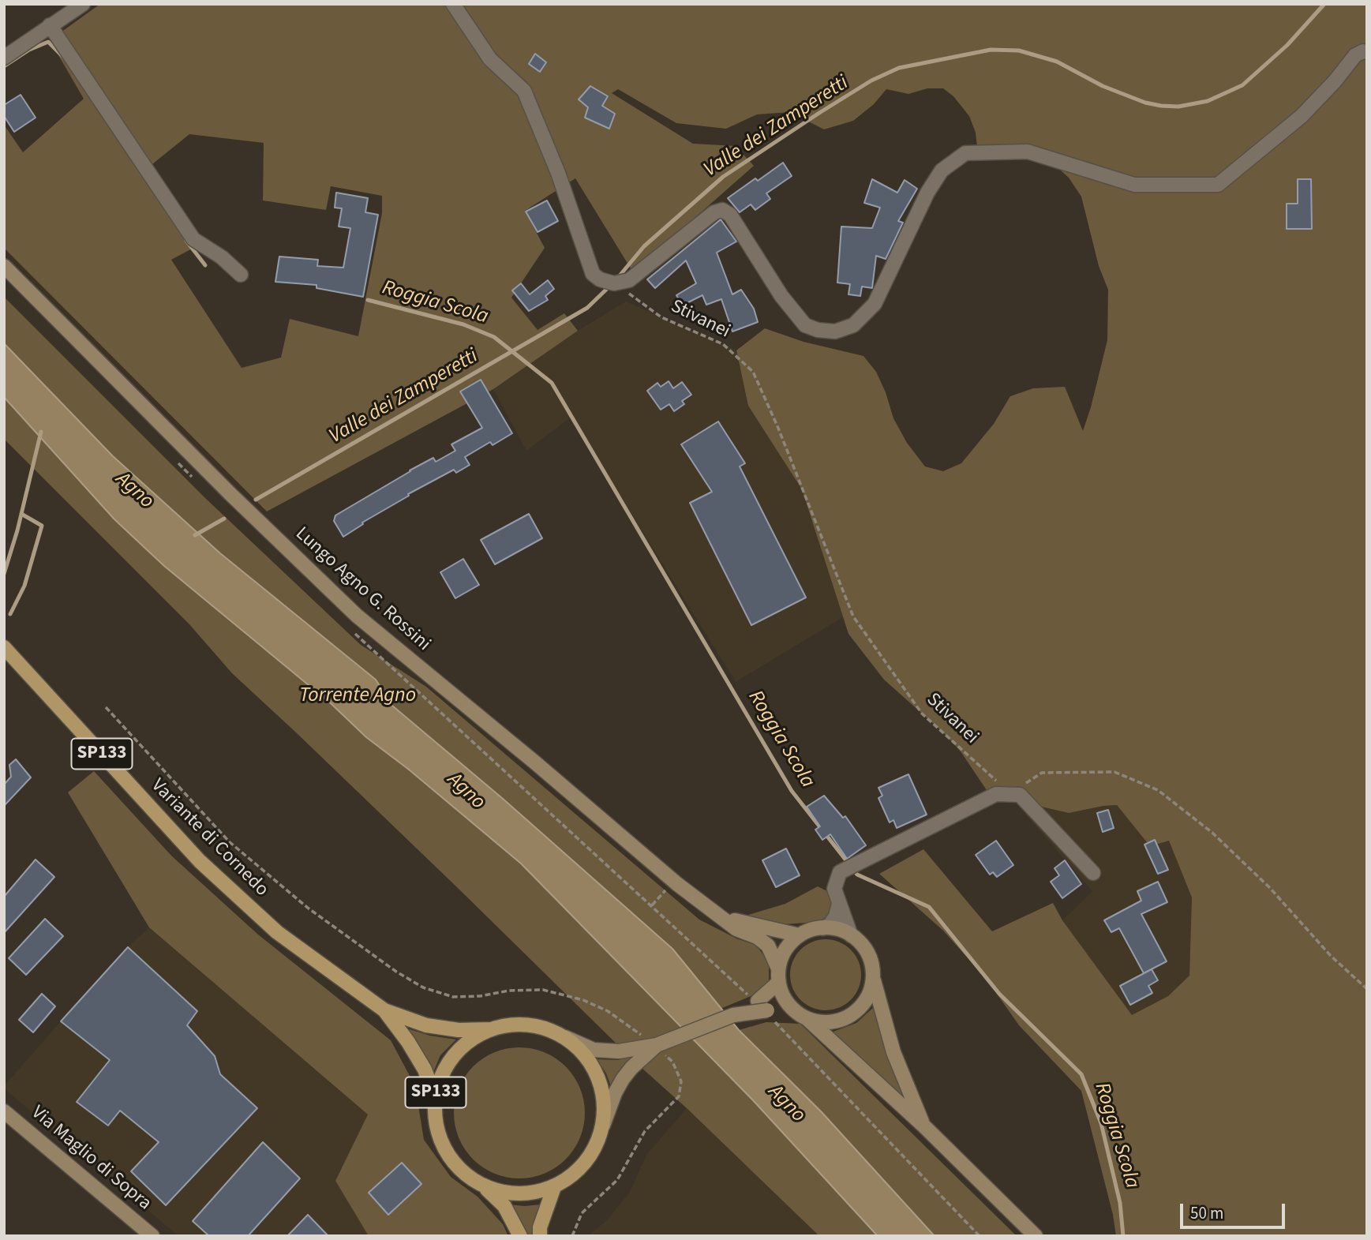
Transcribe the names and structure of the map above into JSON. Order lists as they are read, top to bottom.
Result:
{
  "streets": {
    "main road": [
      "Lungo Agno G. Rossini",
      "SP133",
      "Variante di Cornedo",
      "Via Maglio di Sopra"
    ],
    "path": ["Stivanei"]
  },
  "crossings": [
    ["SP133", "Variante di Cornedo"]
  ],
  "water": [
    "Valle dei Zamperetti",
    "Roggia Scola",
    "Agno",
    "Torrente Agno"
  ],
  "scale_bar": "50 m"
}
